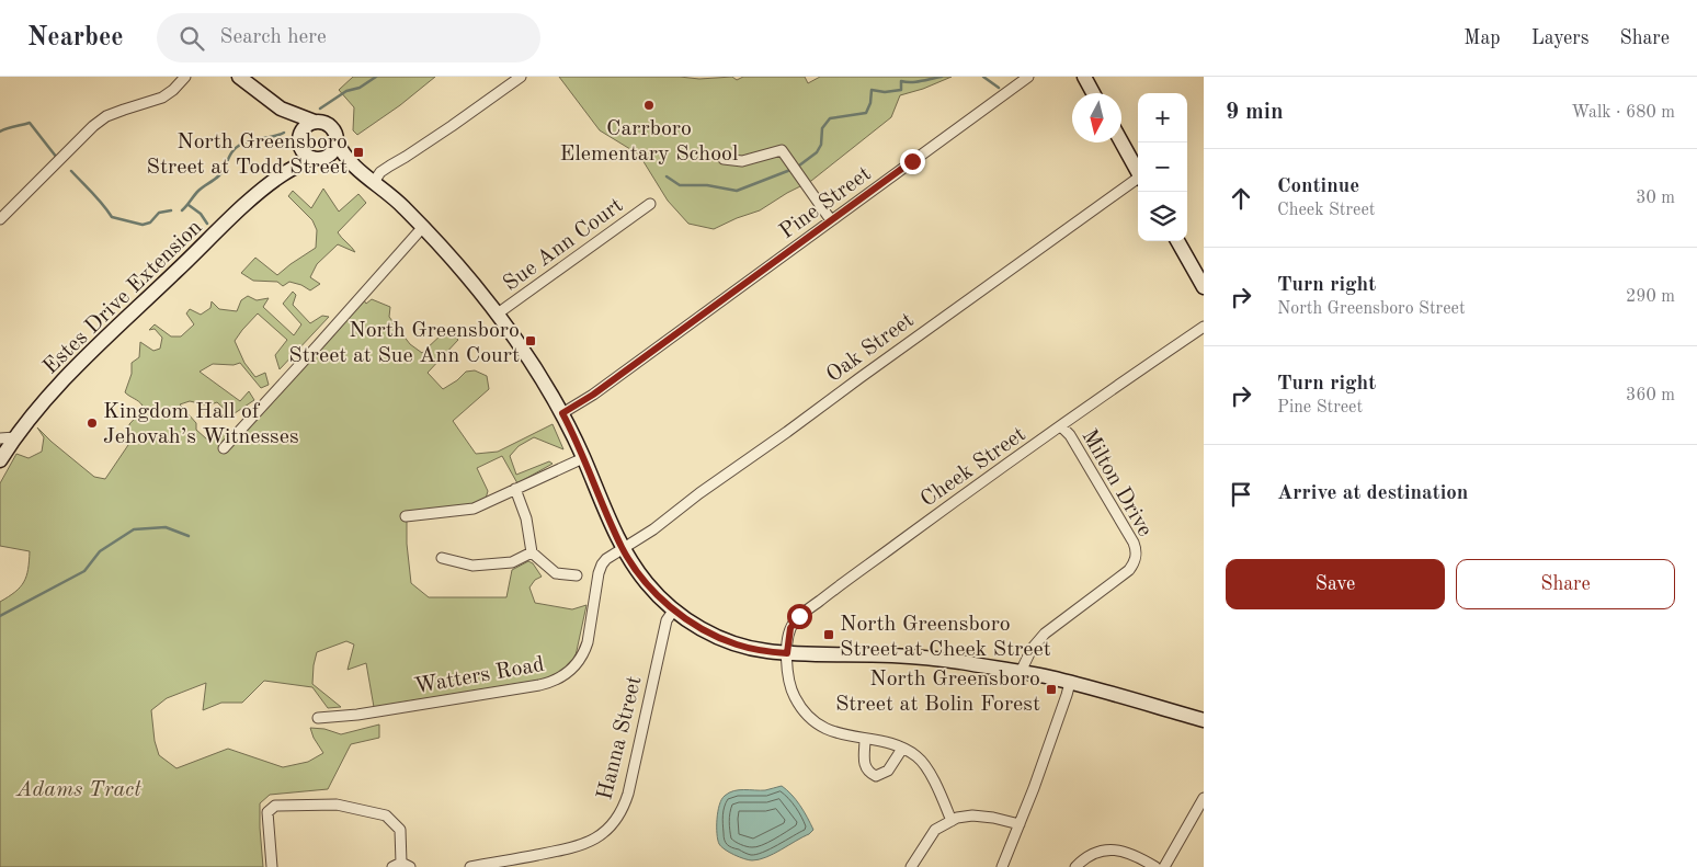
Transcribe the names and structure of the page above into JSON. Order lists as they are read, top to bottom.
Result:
{
  "streets": {
    "main road": ["Estes Drive Extension"],
    "street": [
      "Pine Street",
      "Sue Ann Court",
      "Oak Street",
      "Cheek Street",
      "Milton Drive",
      "Watters Road",
      "Hanna Street"
    ]
  },
  "crossings": [
    ["Oak Street", "Watters Road"],
    ["Cheek Street", "Milton Drive"]
  ],
  "parks": ["Adams Tract"],
  "places": {
    "other": ["Carrboro Elementary School", "Kingdom Hall of Jehovah’s Witnesses"],
    "transit": [
      "North Greensboro Street at Todd Street",
      "North Greensboro Street at Sue Ann Court",
      "North Greensboro Street at Cheek Street",
      "North Greensboro Street at Bolin Forest"
    ]
  },
  "north": "bottom",
  "page": {
    "header": "Nearbee",
    "search": "Search here",
    "nav": ["Map", "Layers", "Share"],
    "heading": ["9 min", "Walk · 680 m"],
    "map_buttons": ["+", "−"],
    "list": [
      ["Continue", "Cheek Street", "30 m"],
      ["Turn right", "North Greensboro Street", "290 m"],
      ["Turn right", "Pine Street", "360 m"],
      "Arrive at destination"
    ],
    "buttons": ["Save", "Share"]
  }
}
